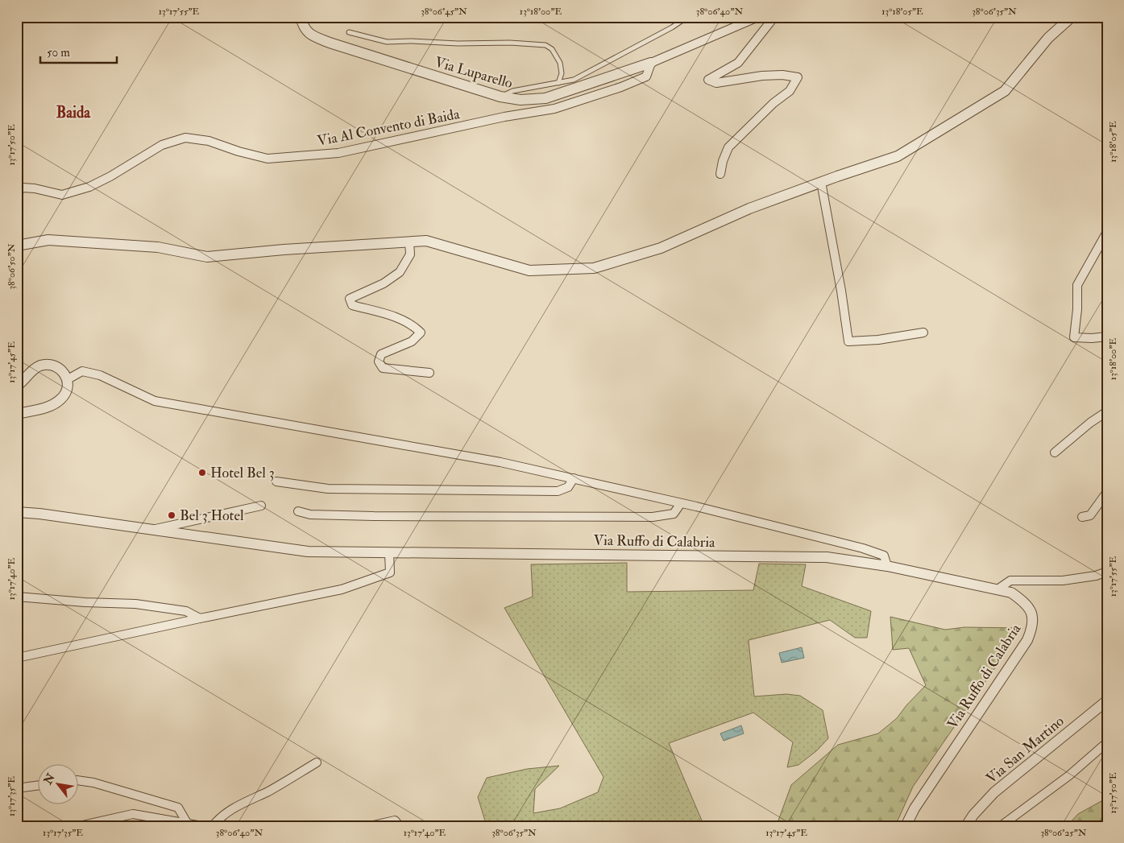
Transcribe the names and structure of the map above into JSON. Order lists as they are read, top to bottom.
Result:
{
  "streets": {
    "street": [
      "Via Luparello",
      "Via Al Convento di Baida",
      "Via Ruffo di Calabria",
      "Via San Martino"
    ]
  },
  "crossings": [
    ["Via Luparello", "Via Al Convento di Baida"]
  ],
  "districts": ["Baida"],
  "places": ["Hotel Bel 3", "Bel 3 Hotel"],
  "scale_bar": "50 m",
  "north": "top left",
  "coordinates": [
    "13°17'55\"E",
    "38°06'45\"N",
    "13°18'00\"E",
    "38°06'40\"N",
    "13°18'05\"E",
    "38°06'35\"N",
    "13°17'50\"E",
    "38°06'50\"N",
    "13°17'45\"E",
    "13°17'40\"E",
    "13°17'35\"E",
    "38°06'25\"N"
  ]
}
